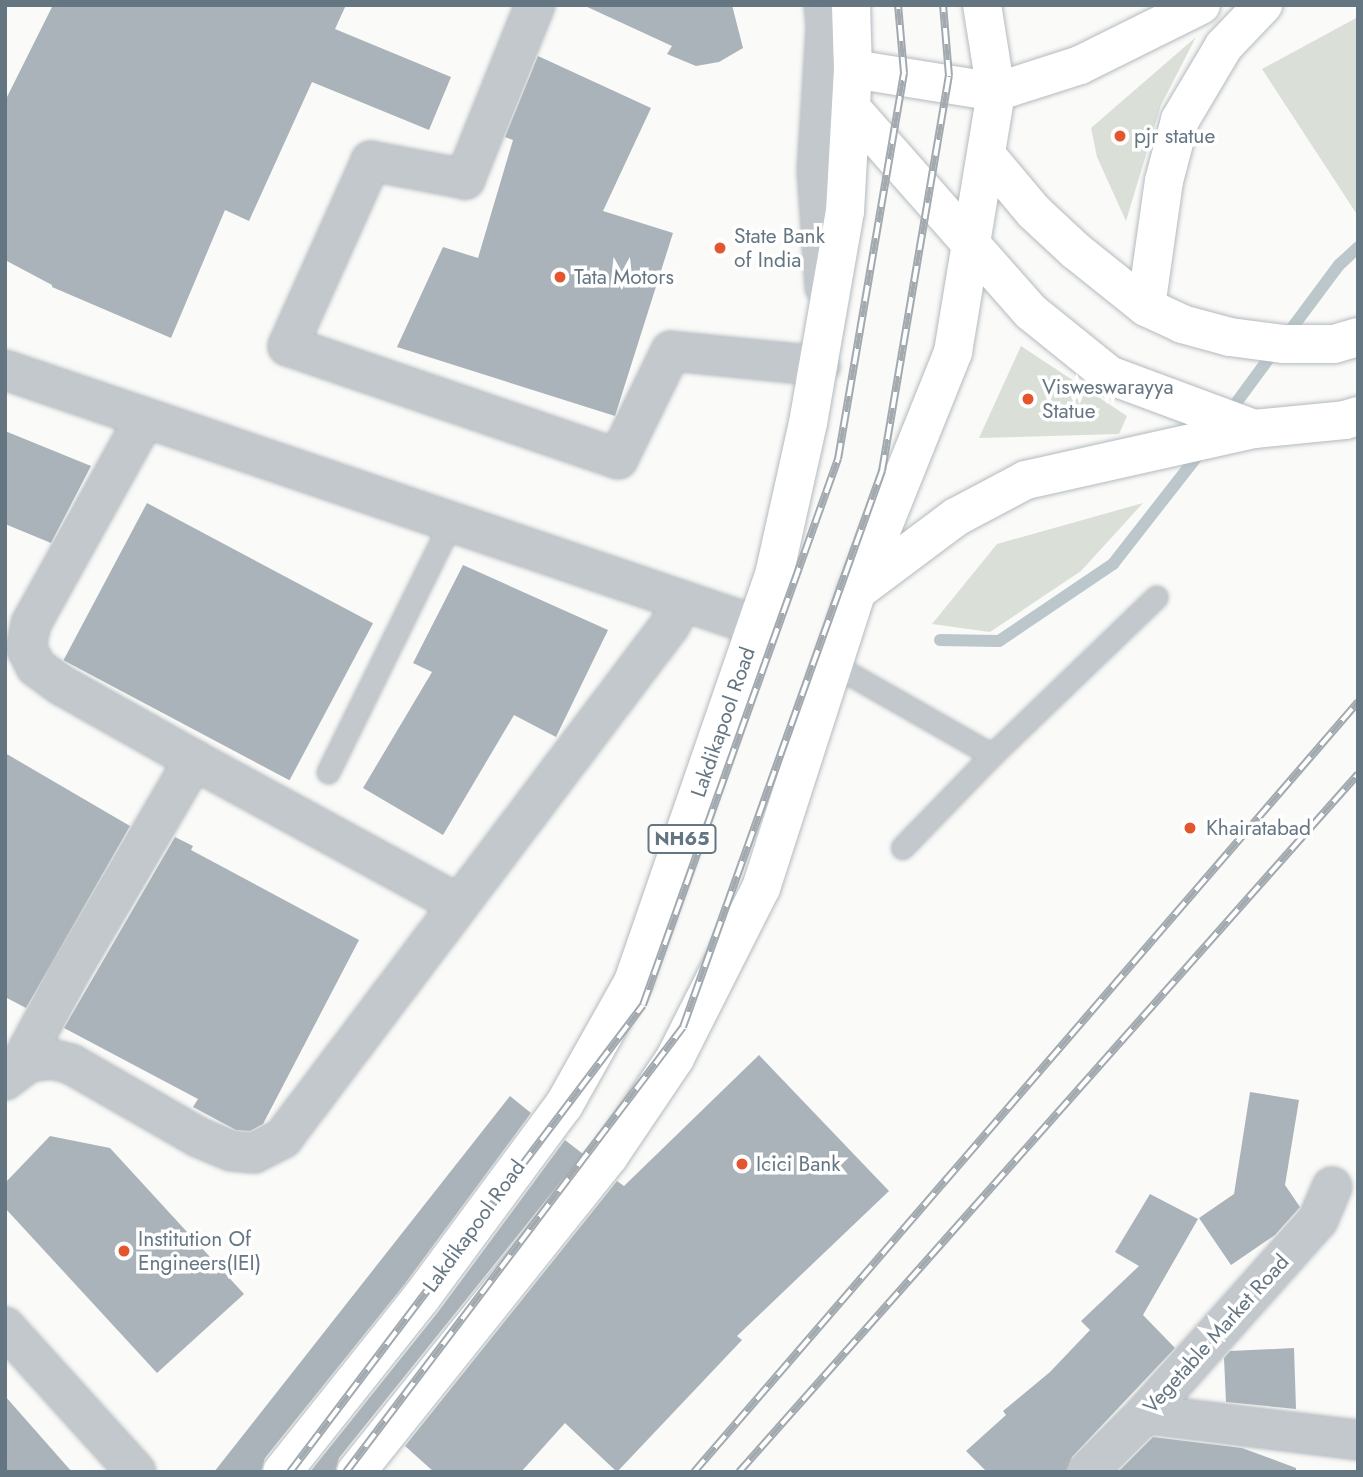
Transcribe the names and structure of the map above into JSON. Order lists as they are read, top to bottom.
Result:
{
  "streets": {
    "main road": ["Lakdikapool Road", "NH65"],
    "street": ["Vegetable Market Road"]
  },
  "crossings": [
    ["Lakdikapool Road", "NH65"]
  ],
  "places": [
    "pjr statue",
    "State Bank of India",
    "Tata Motors",
    "Visweswarayya Statue",
    "Khairatabad",
    "Icici Bank",
    "Institution Of Engineers(IEI)"
  ]
}
